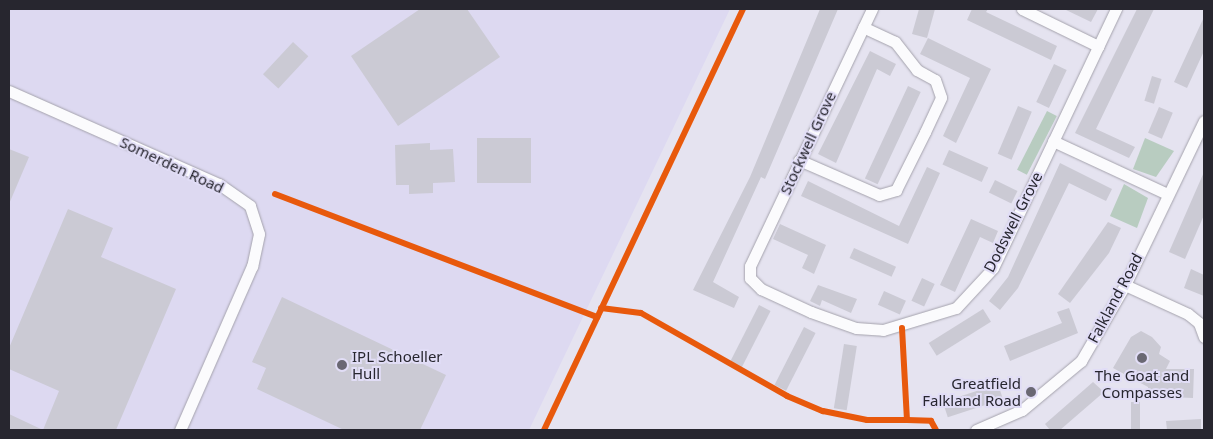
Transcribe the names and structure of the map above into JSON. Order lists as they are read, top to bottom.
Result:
{
  "streets": {
    "street": [
      "Stockwell Grove",
      "Somerden Road",
      "Dodswell Grove",
      "Falkland Road"
    ]
  },
  "crossings": [
    ["Stockwell Grove", "Dodswell Grove"]
  ],
  "places": ["The Goat and Compasses", "IPL Schoeller Hull", "Greatfield Falkland Road"]
}
